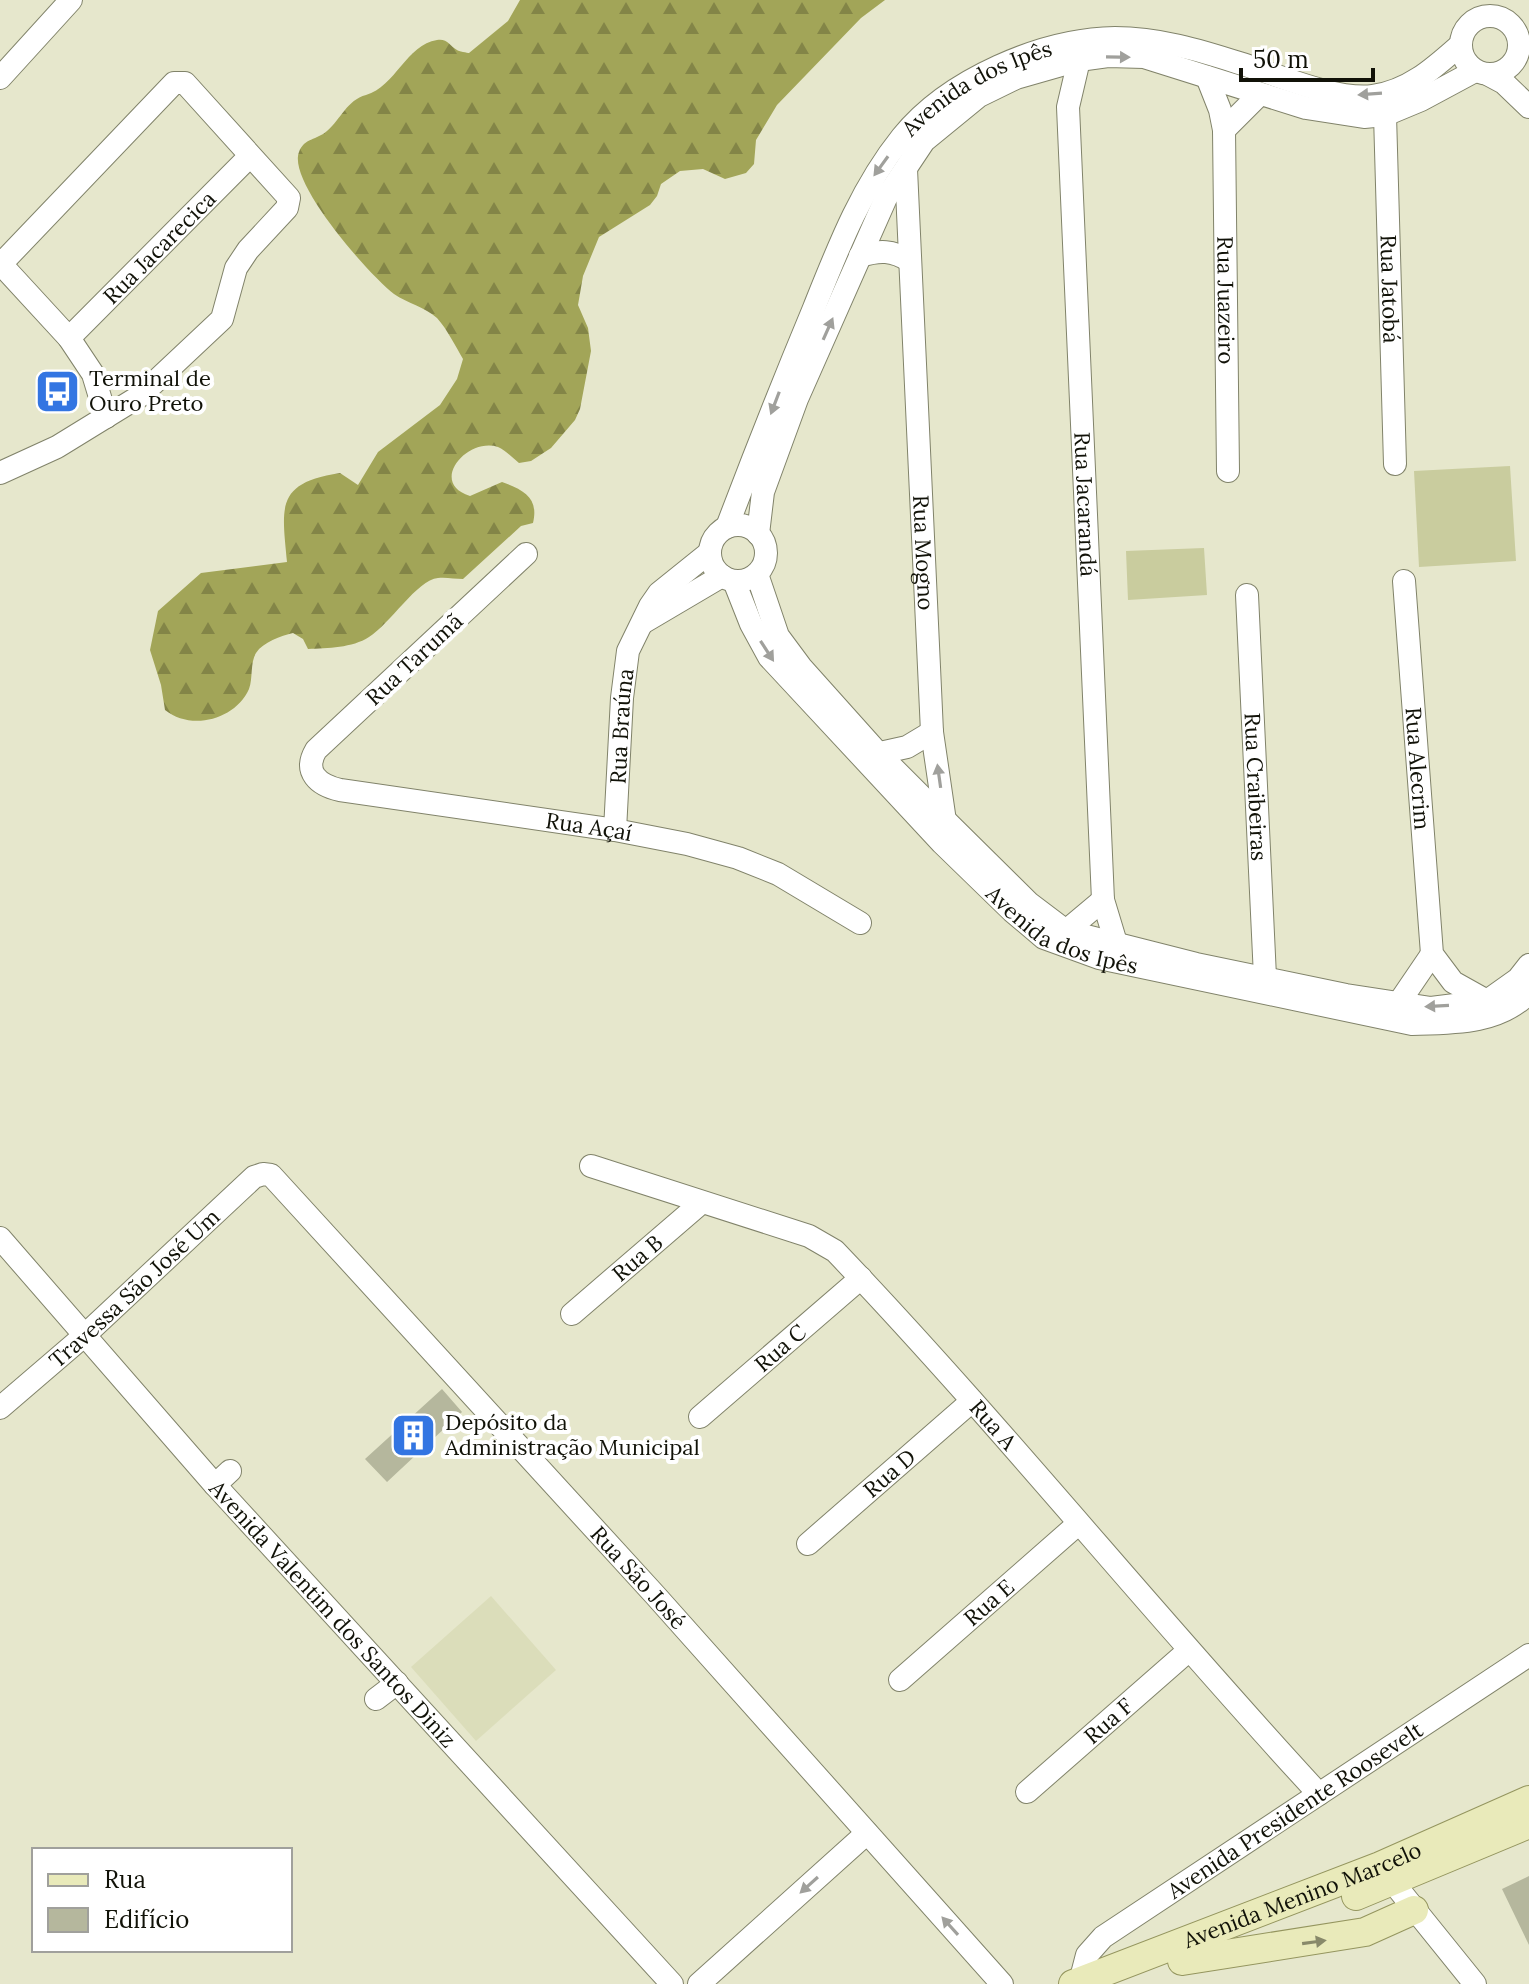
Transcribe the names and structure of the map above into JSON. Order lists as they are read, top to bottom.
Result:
{
  "streets": {
    "main road": ["Avenida Menino Marcelo"],
    "street": [
      "Avenida dos Ipês",
      "Rua Jacarecica",
      "Rua Jatobá",
      "Rua Juazeiro",
      "Rua Jacarandá",
      "Rua Mogno",
      "Rua Tarumã",
      "Rua Braúna",
      "Rua Alecrim",
      "Rua Craibeiras",
      "Rua Açaí",
      "Rua B",
      "Travessa São José Um",
      "Rua C",
      "Rua A",
      "Rua D",
      "Rua São José",
      "Rua E",
      "Avenida Valentim dos Santos Diniz",
      "Rua F",
      "Avenida Presidente Roosevelt"
    ]
  },
  "crossings": [
    ["Avenida dos Ipês", "Rua Jatobá"],
    ["Avenida dos Ipês", "Rua Juazeiro"],
    ["Avenida dos Ipês", "Rua Jacarandá"],
    ["Avenida dos Ipês", "Rua Mogno"],
    ["Avenida dos Ipês", "Rua Braúna"],
    ["Avenida dos Ipês", "Rua Craibeiras"],
    ["Rua Tarumã", "Rua Açaí"],
    ["Rua Braúna", "Rua Açaí"],
    ["Rua B", "Rua A"],
    ["Travessa São José Um", "Rua São José"],
    ["Travessa São José Um", "Avenida Valentim dos Santos Diniz"],
    ["Rua C", "Rua A"],
    ["Rua A", "Rua D"],
    ["Rua A", "Rua E"],
    ["Rua A", "Rua F"],
    ["Rua A", "Avenida Presidente Roosevelt"],
    ["Avenida Presidente Roosevelt", "Avenida Menino Marcelo"]
  ],
  "places": {
    "bus stop": ["Terminal de Ouro Preto"],
    "building": ["Depósito da Administração Municipal"]
  },
  "legend": ["Rua", "Edifício"],
  "scale_bar": "50 m"
}
